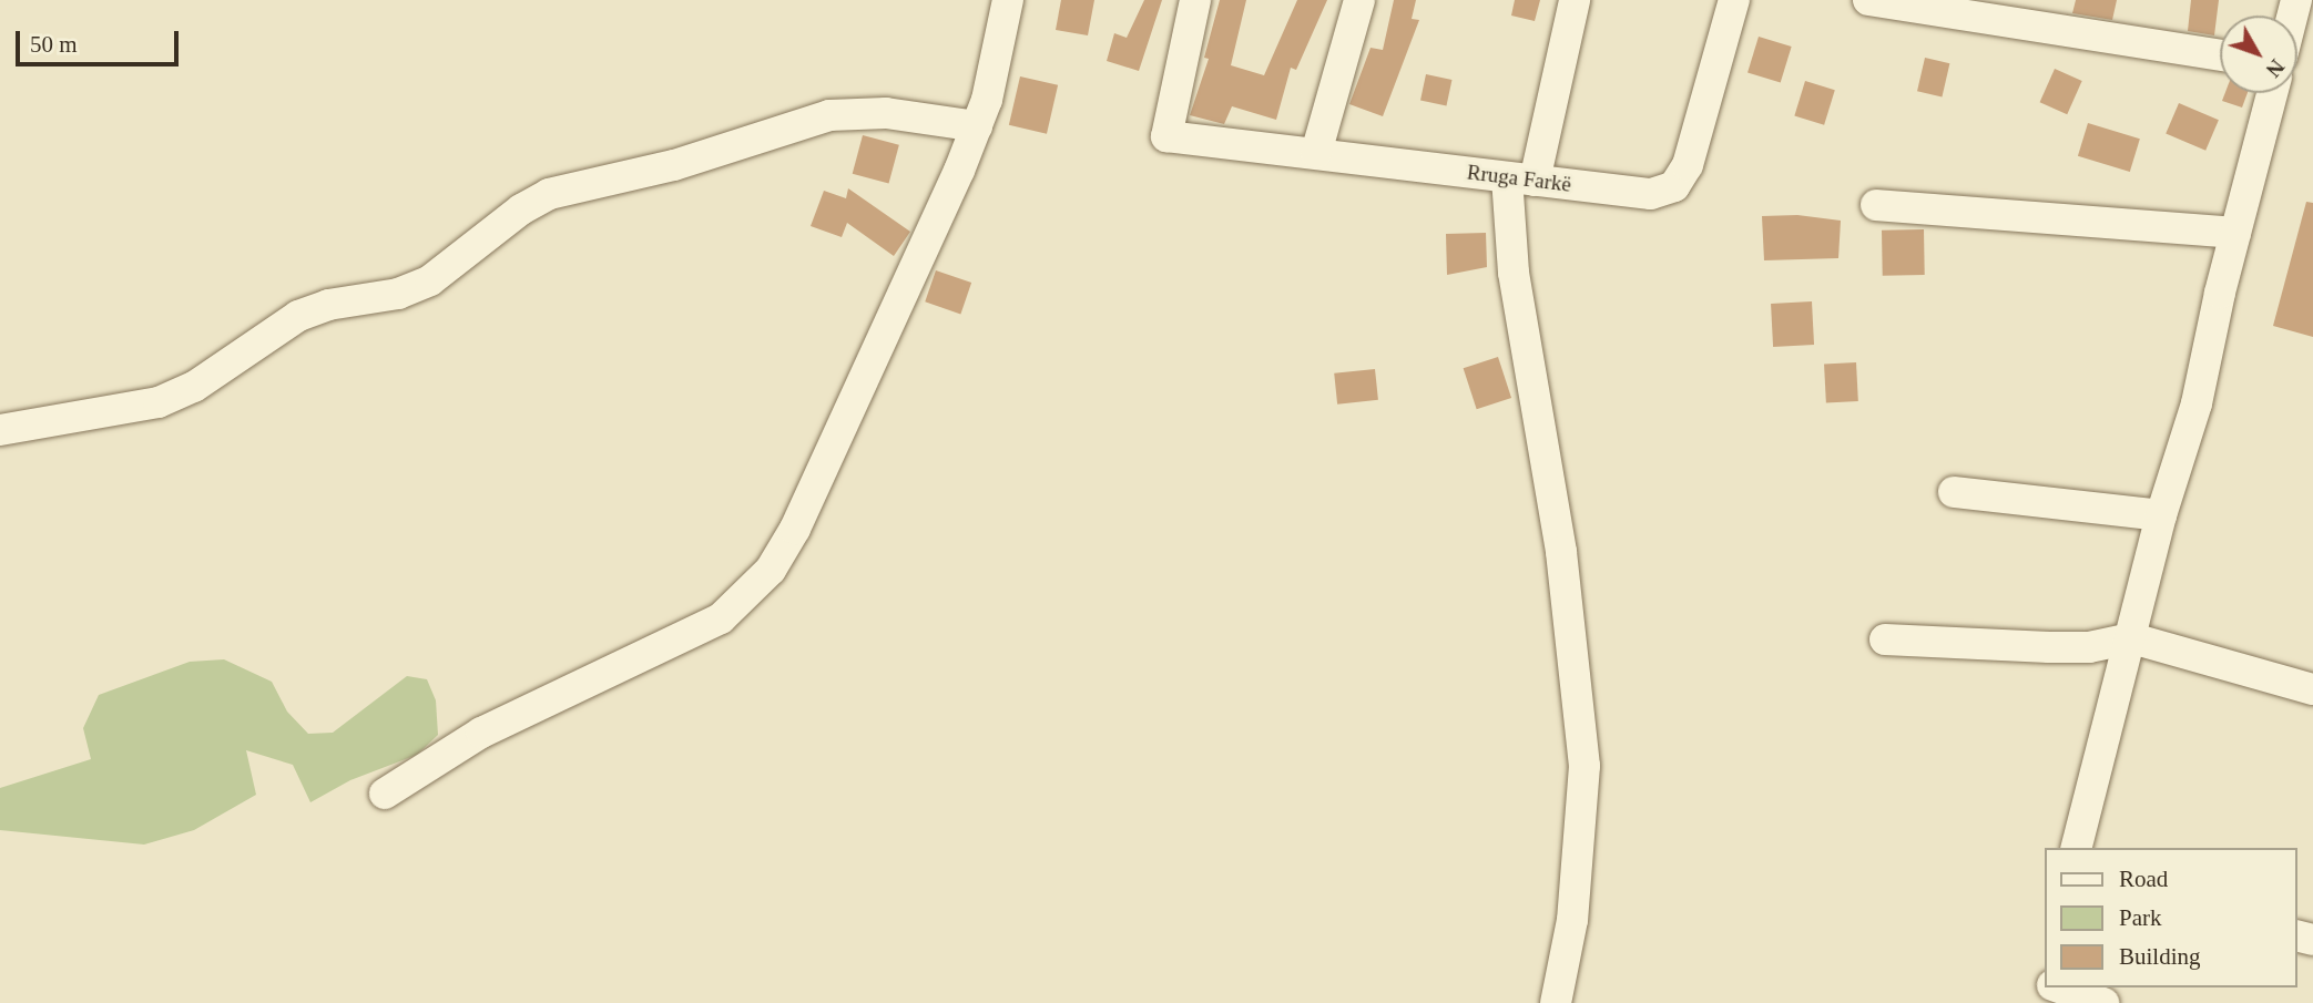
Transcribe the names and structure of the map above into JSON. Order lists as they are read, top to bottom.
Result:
{
  "streets": {
    "street": ["Rruga Farkë"]
  },
  "legend": ["Road", "Park", "Building"],
  "scale_bar": "50 m",
  "north": "bottom right"
}
